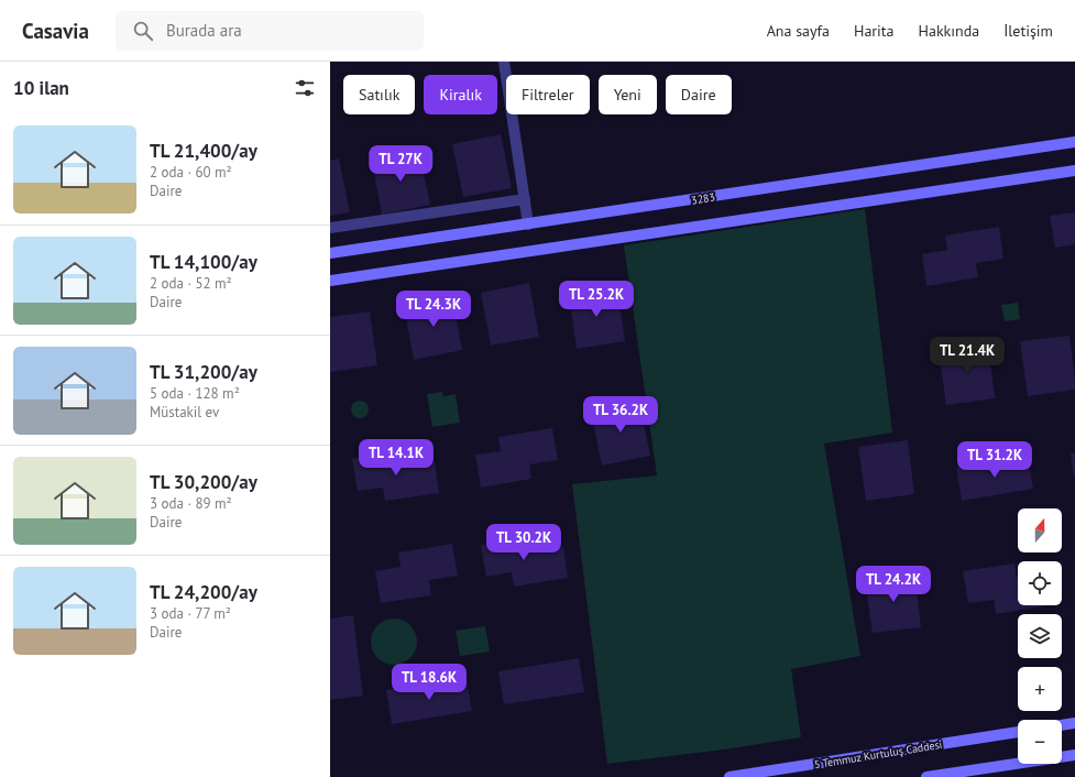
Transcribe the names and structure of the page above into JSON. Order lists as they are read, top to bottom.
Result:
{
  "streets": {
    "street": ["3283", "5 Temmuz Kurtuluş Caddesi"]
  },
  "north": "top",
  "page": {
    "header": "Casavia",
    "search": "Burada ara",
    "nav": [
      "Ana sayfa",
      "Harita",
      "Hakkında",
      "İletişim"
    ],
    "heading": "10 ilan",
    "chip": [
      "Satılık",
      "Kiralık",
      "Filtreler",
      "Yeni",
      "Daire"
    ],
    "list": [
      {
        "name": "TL 21,400/ay",
        "note": "2 oda · 60 m² · Daire"
      },
      {
        "name": "TL 14,100/ay",
        "note": "2 oda · 52 m² · Daire"
      },
      {
        "name": "TL 31,200/ay",
        "note": "5 oda · 128 m² · Müstakil ev"
      },
      {
        "name": "TL 30,200/ay",
        "note": "3 oda · 89 m² · Daire"
      },
      {
        "name": "TL 24,200/ay",
        "note": "3 oda · 77 m² · Daire"
      }
    ],
    "price": [
      "TL 27K",
      "TL 25.2K",
      "TL 24.3K",
      "TL 21.4K",
      "TL 36.2K",
      "TL 14.1K",
      "TL 31.2K",
      "TL 30.2K",
      "TL 24.2K",
      "TL 18.6K"
    ],
    "map_buttons": ["+", "−"]
  }
}
